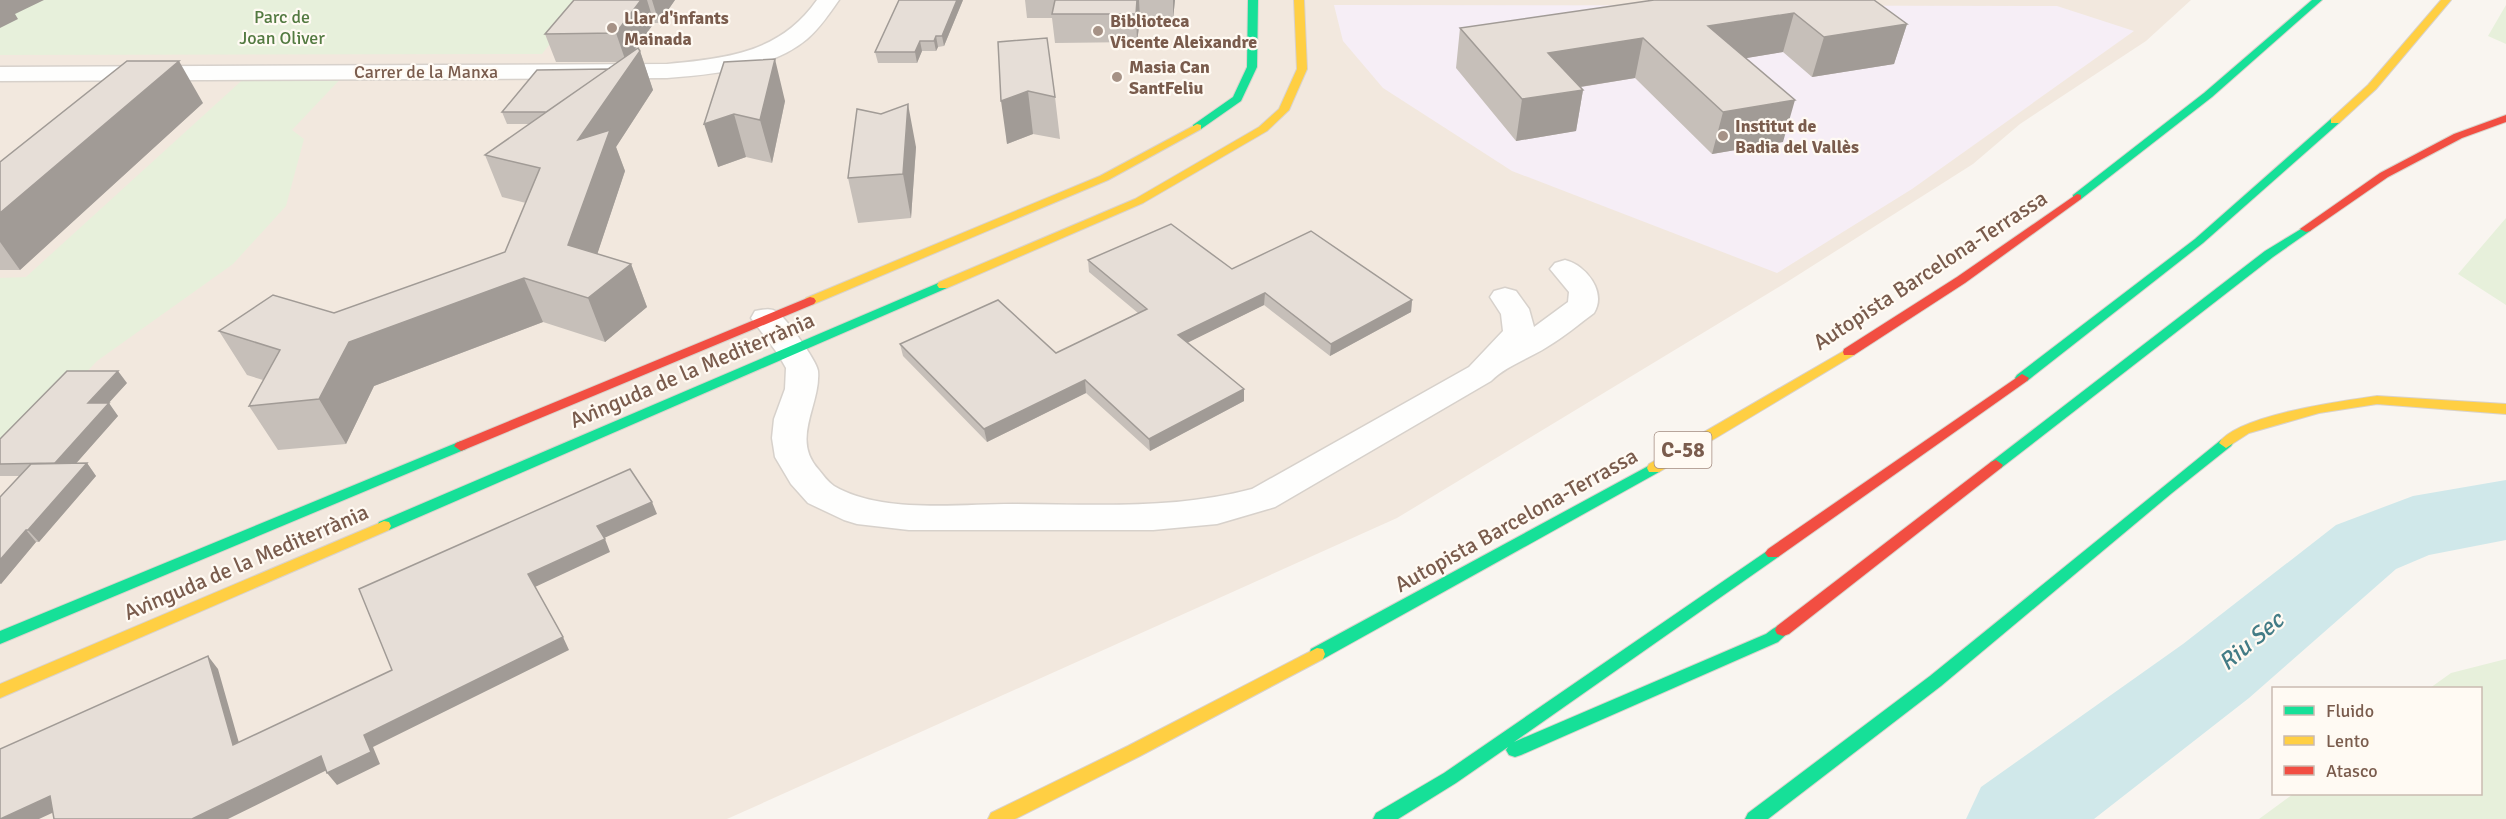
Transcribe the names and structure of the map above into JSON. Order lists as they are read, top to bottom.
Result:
{
  "streets": {
    "main road": ["Autopista Barcelona-Terrassa", "Avinguda de la Mediterrània", "C-58"],
    "street": ["Carrer de la Manxa"]
  },
  "water": ["Riu Sec"],
  "parks": ["Parc de Joan Oliver"],
  "places": [
    "Llar d'infants Mainada",
    "Biblioteca Vicente Aleixandre",
    "Masia Can SantFeliu",
    "Institut de Badia del Vallès"
  ],
  "legend": ["Fluido", "Lento", "Atasco"]
}
